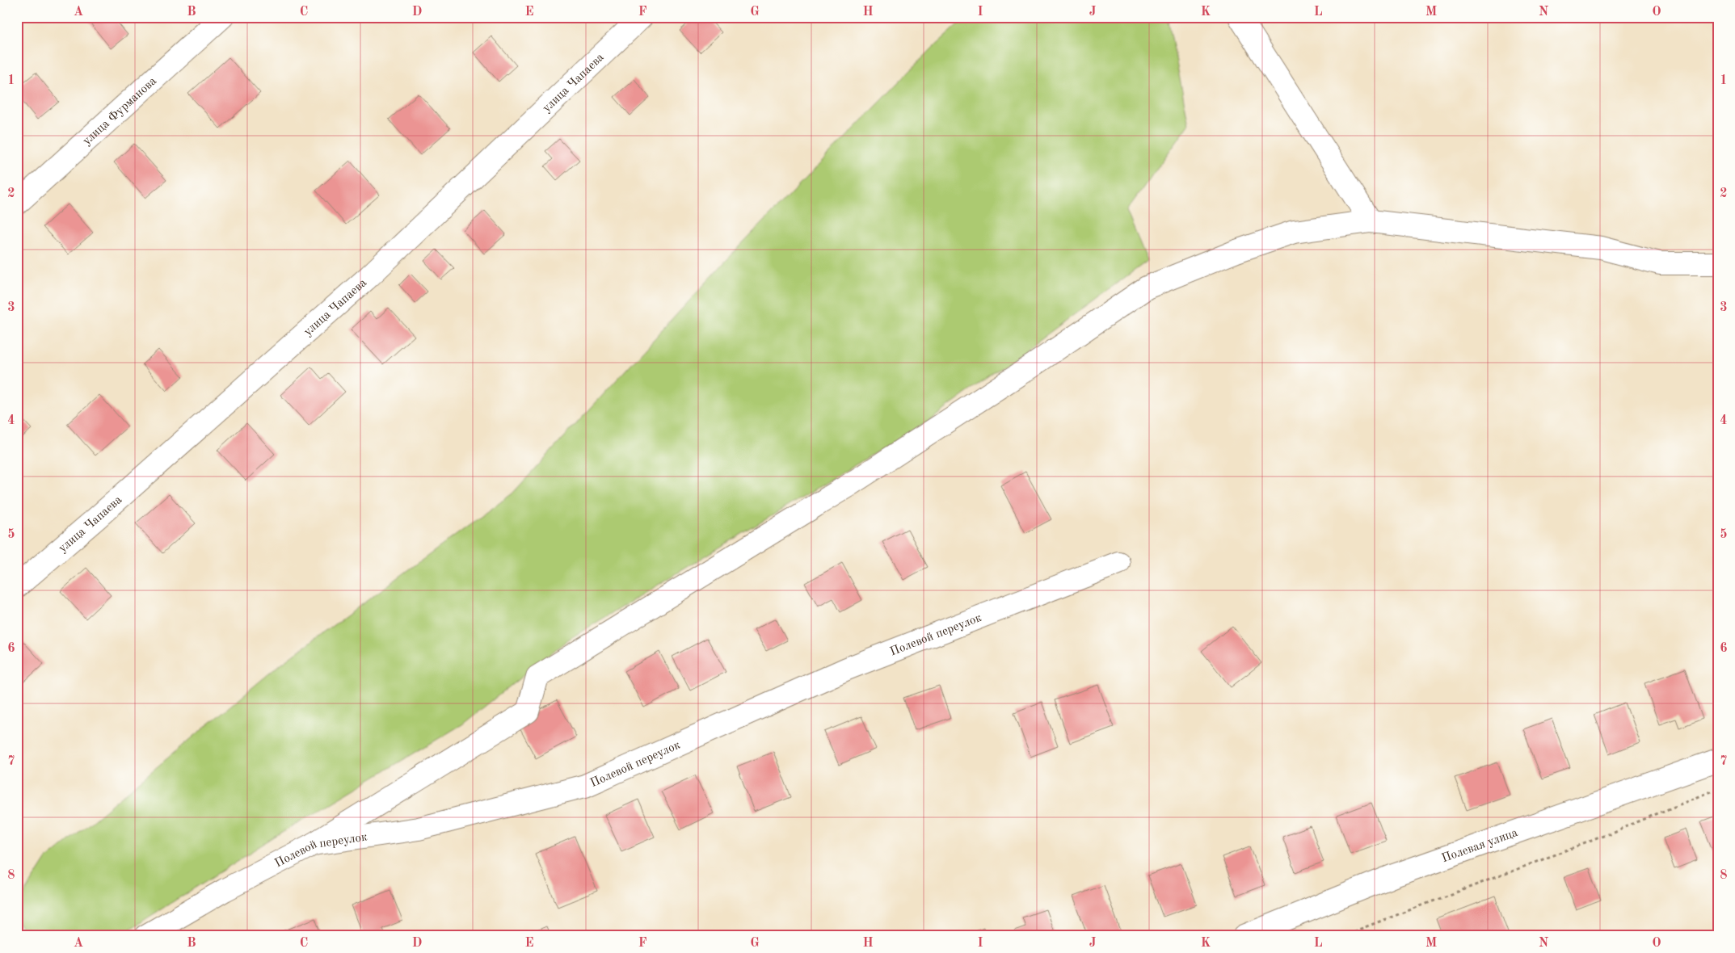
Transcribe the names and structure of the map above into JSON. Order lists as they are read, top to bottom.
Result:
{
  "streets": {
    "street": [
      "улица Чапаева",
      "улица Фурманова",
      "Полевой переулок",
      "Полевая улица"
    ]
  },
  "grid": {
    "columns": [
      "A",
      "B",
      "C",
      "D",
      "E",
      "F",
      "G",
      "H",
      "I",
      "J",
      "K",
      "L",
      "M",
      "N",
      "O"
    ],
    "rows": [
      "1",
      "2",
      "3",
      "4",
      "5",
      "6",
      "7",
      "8"
    ]
  }
}
